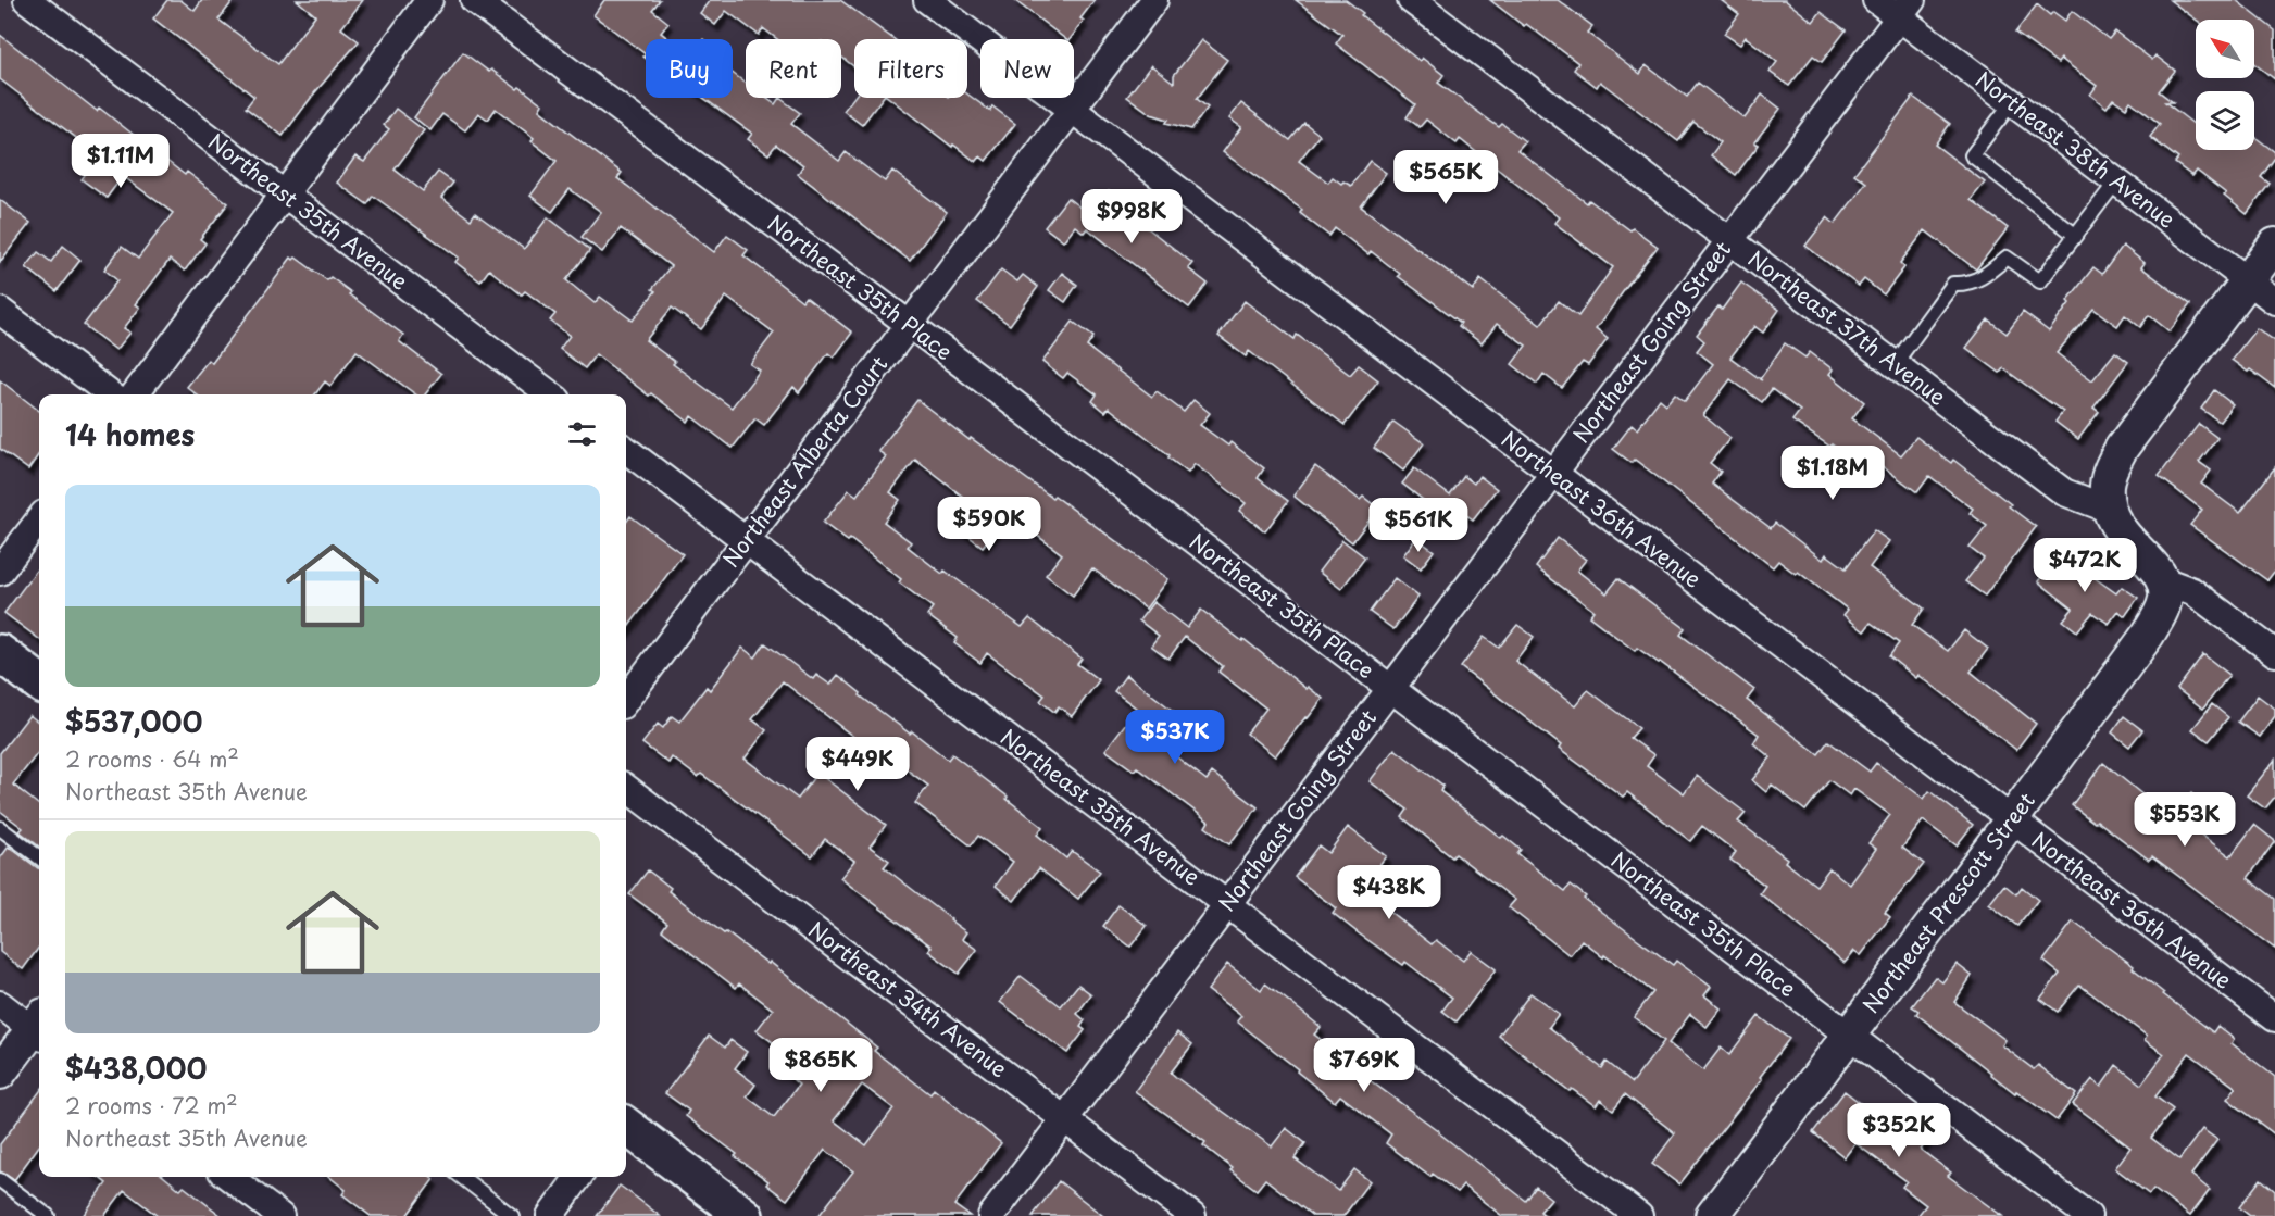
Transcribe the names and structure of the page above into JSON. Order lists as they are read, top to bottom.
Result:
{
  "streets": {
    "street": [
      "Northeast 38th Avenue",
      "Northeast 35th Avenue",
      "Northeast 35th Place",
      "Northeast 37th Avenue",
      "Northeast Going Street",
      "Northeast Alberta Court",
      "Northeast 36th Avenue",
      "Northeast Prescott Street",
      "Northeast 34th Avenue"
    ]
  },
  "crossings": [
    ["Northeast 38th Avenue", "Northeast Going Street"],
    ["Northeast 35th Avenue", "Northeast Going Street"],
    ["Northeast 35th Avenue", "Northeast Alberta Court"],
    ["Northeast 35th Place", "Northeast Going Street"],
    ["Northeast 35th Place", "Northeast Alberta Court"],
    ["Northeast 35th Place", "Northeast Prescott Street"],
    ["Northeast 37th Avenue", "Northeast Going Street"],
    ["Northeast Going Street", "Northeast 36th Avenue"],
    ["Northeast Going Street", "Northeast 34th Avenue"],
    ["Northeast Alberta Court", "Northeast 36th Avenue"],
    ["Northeast 36th Avenue", "Northeast Prescott Street"]
  ],
  "north": "top left",
  "page": {
    "chip": [
      "Buy",
      "Rent",
      "Filters",
      "New"
    ],
    "price": [
      "$1.11M",
      "$565K",
      "$998K",
      "$1.18M",
      "$590K",
      "$561K",
      "$472K",
      "$537K",
      "$449K",
      "$553K",
      "$438K",
      "$865K",
      "$769K",
      "$352K"
    ],
    "heading": "14 homes",
    "list": [
      {
        "name": "$537,000",
        "note": "2 rooms · 64 m² · Northeast 35th Avenue"
      },
      {
        "name": "$438,000",
        "note": "2 rooms · 72 m² · Northeast 35th Avenue"
      }
    ]
  }
}
